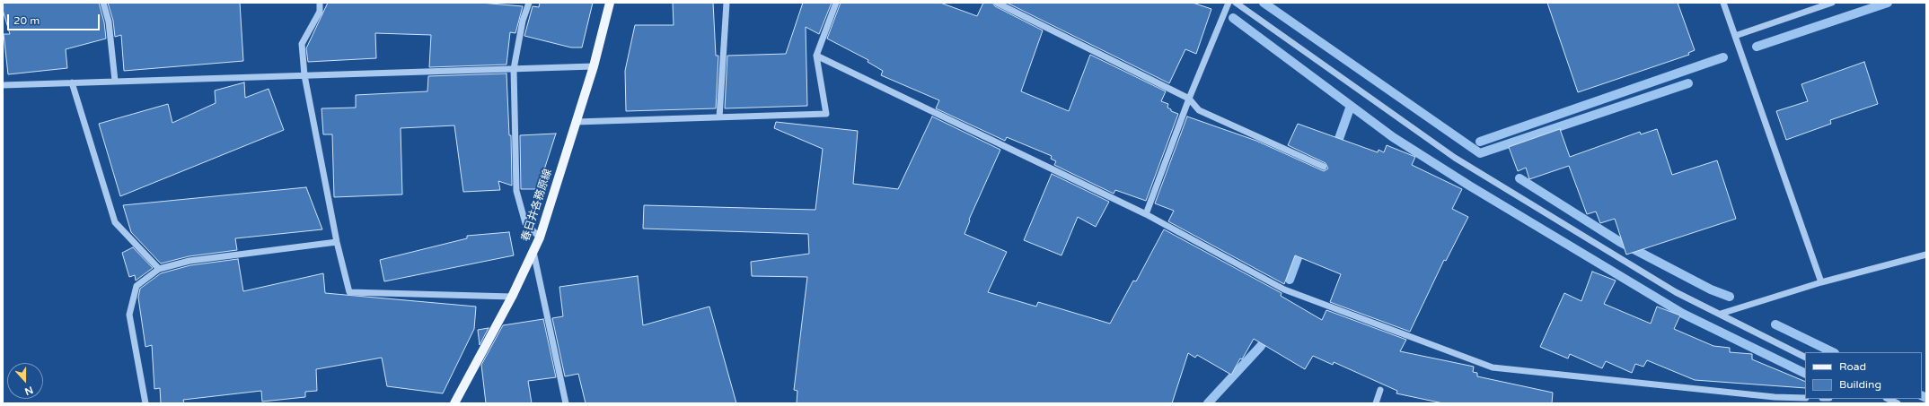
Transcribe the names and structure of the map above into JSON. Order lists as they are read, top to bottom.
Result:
{
  "streets": {
    "main road": ["春日井各務原線"]
  },
  "legend": ["Road", "Building"],
  "scale_bar": "20 m",
  "north": "bottom"
}
